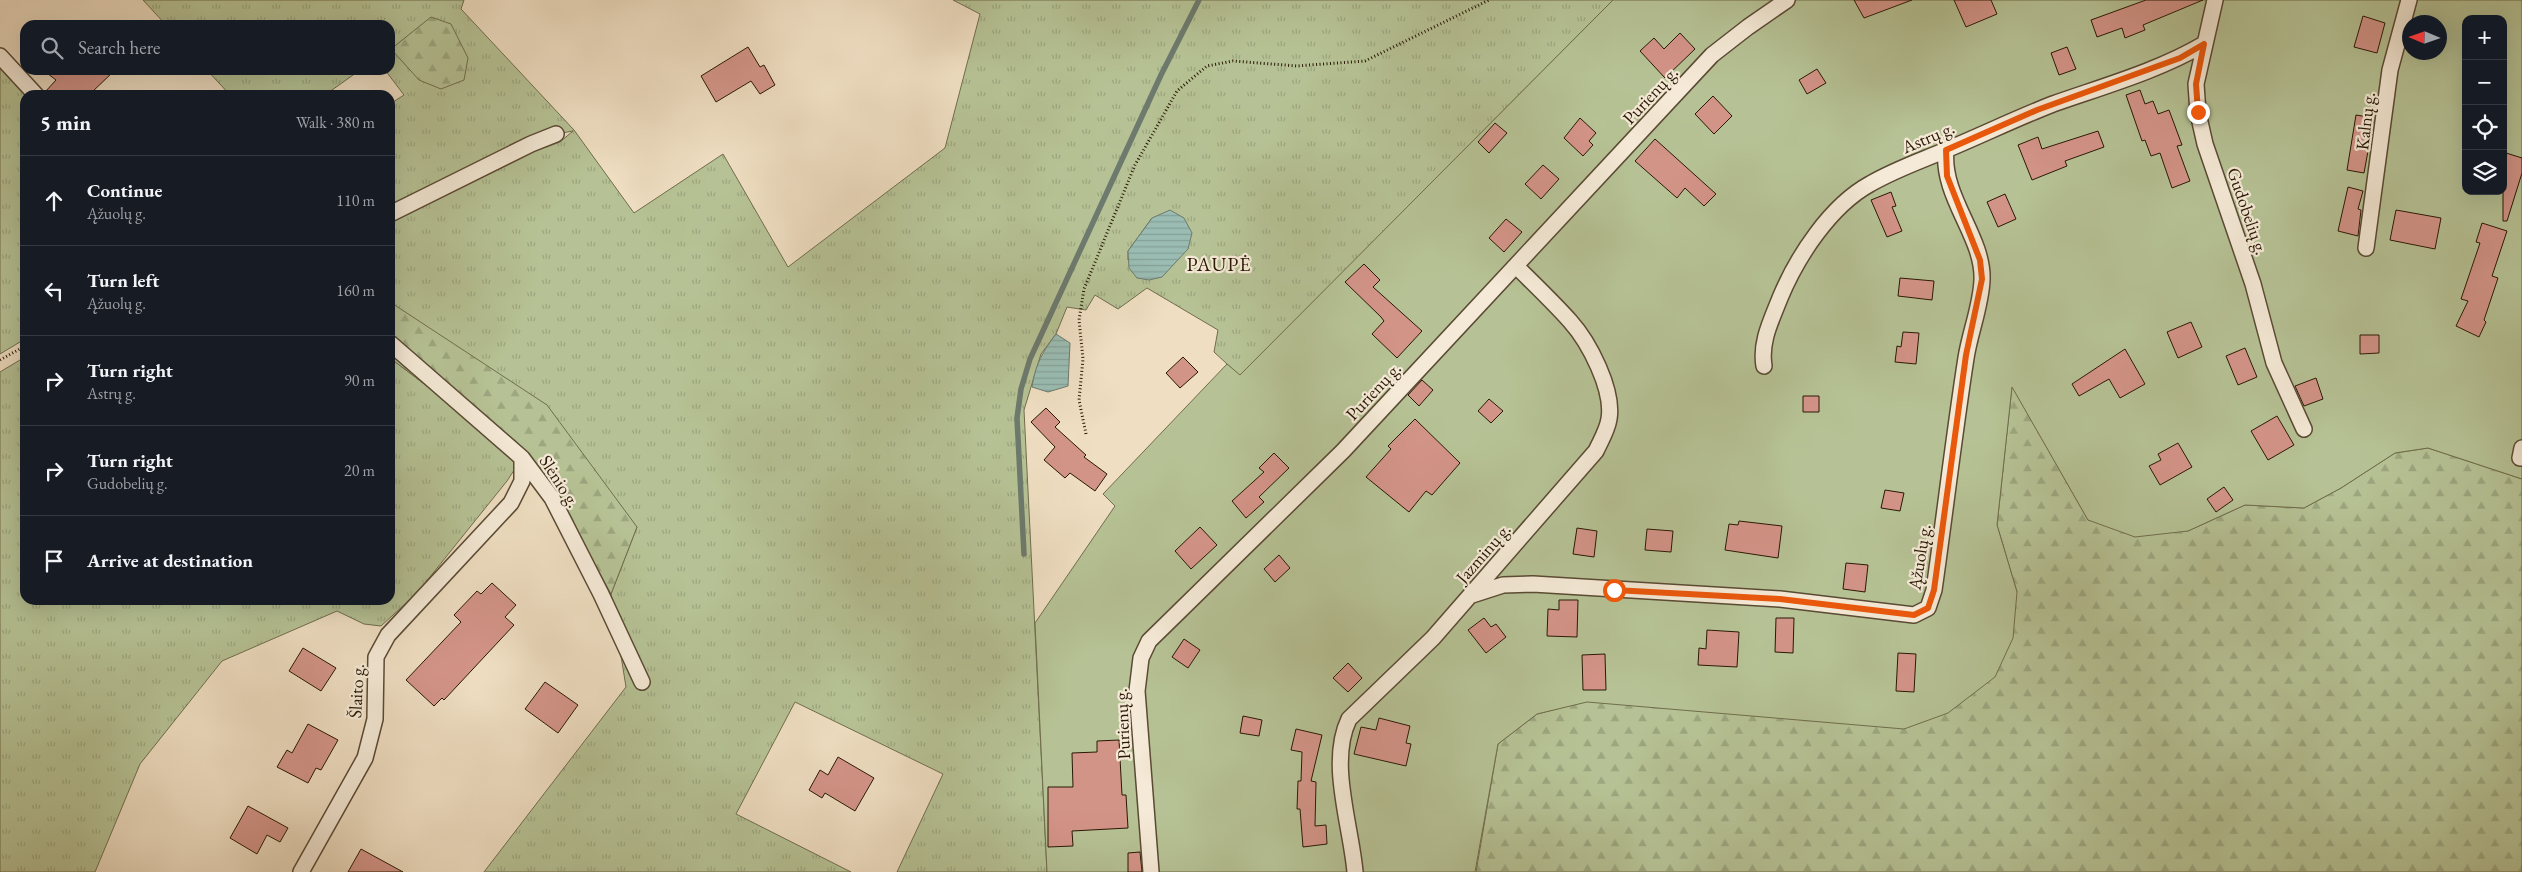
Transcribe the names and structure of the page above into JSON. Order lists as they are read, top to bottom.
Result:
{
  "streets": {
    "street": [
      "Purienų g.",
      "Kalnų g.",
      "Astrų g.",
      "Gudobelių g.",
      "Slėnio g.",
      "Jazminų g.",
      "Ąžuolų g.",
      "Šlaito g."
    ]
  },
  "crossings": [
    ["Purienų g.", "Jazminų g."],
    ["Astrų g.", "Gudobelių g."],
    ["Astrų g.", "Ąžuolų g."],
    ["Slėnio g.", "Šlaito g."],
    ["Jazminų g.", "Ąžuolų g."]
  ],
  "districts": ["PAUPĖ"],
  "north": "left",
  "page": {
    "map_buttons": ["+", "−"],
    "search": "Search here",
    "heading": ["5 min", "Walk · 380 m"],
    "list": [
      ["Continue", "Ąžuolų g.", "110 m"],
      ["Turn left", "Ąžuolų g.", "160 m"],
      ["Turn right", "Astrų g.", "90 m"],
      ["Turn right", "Gudobelių g.", "20 m"],
      "Arrive at destination"
    ]
  }
}
